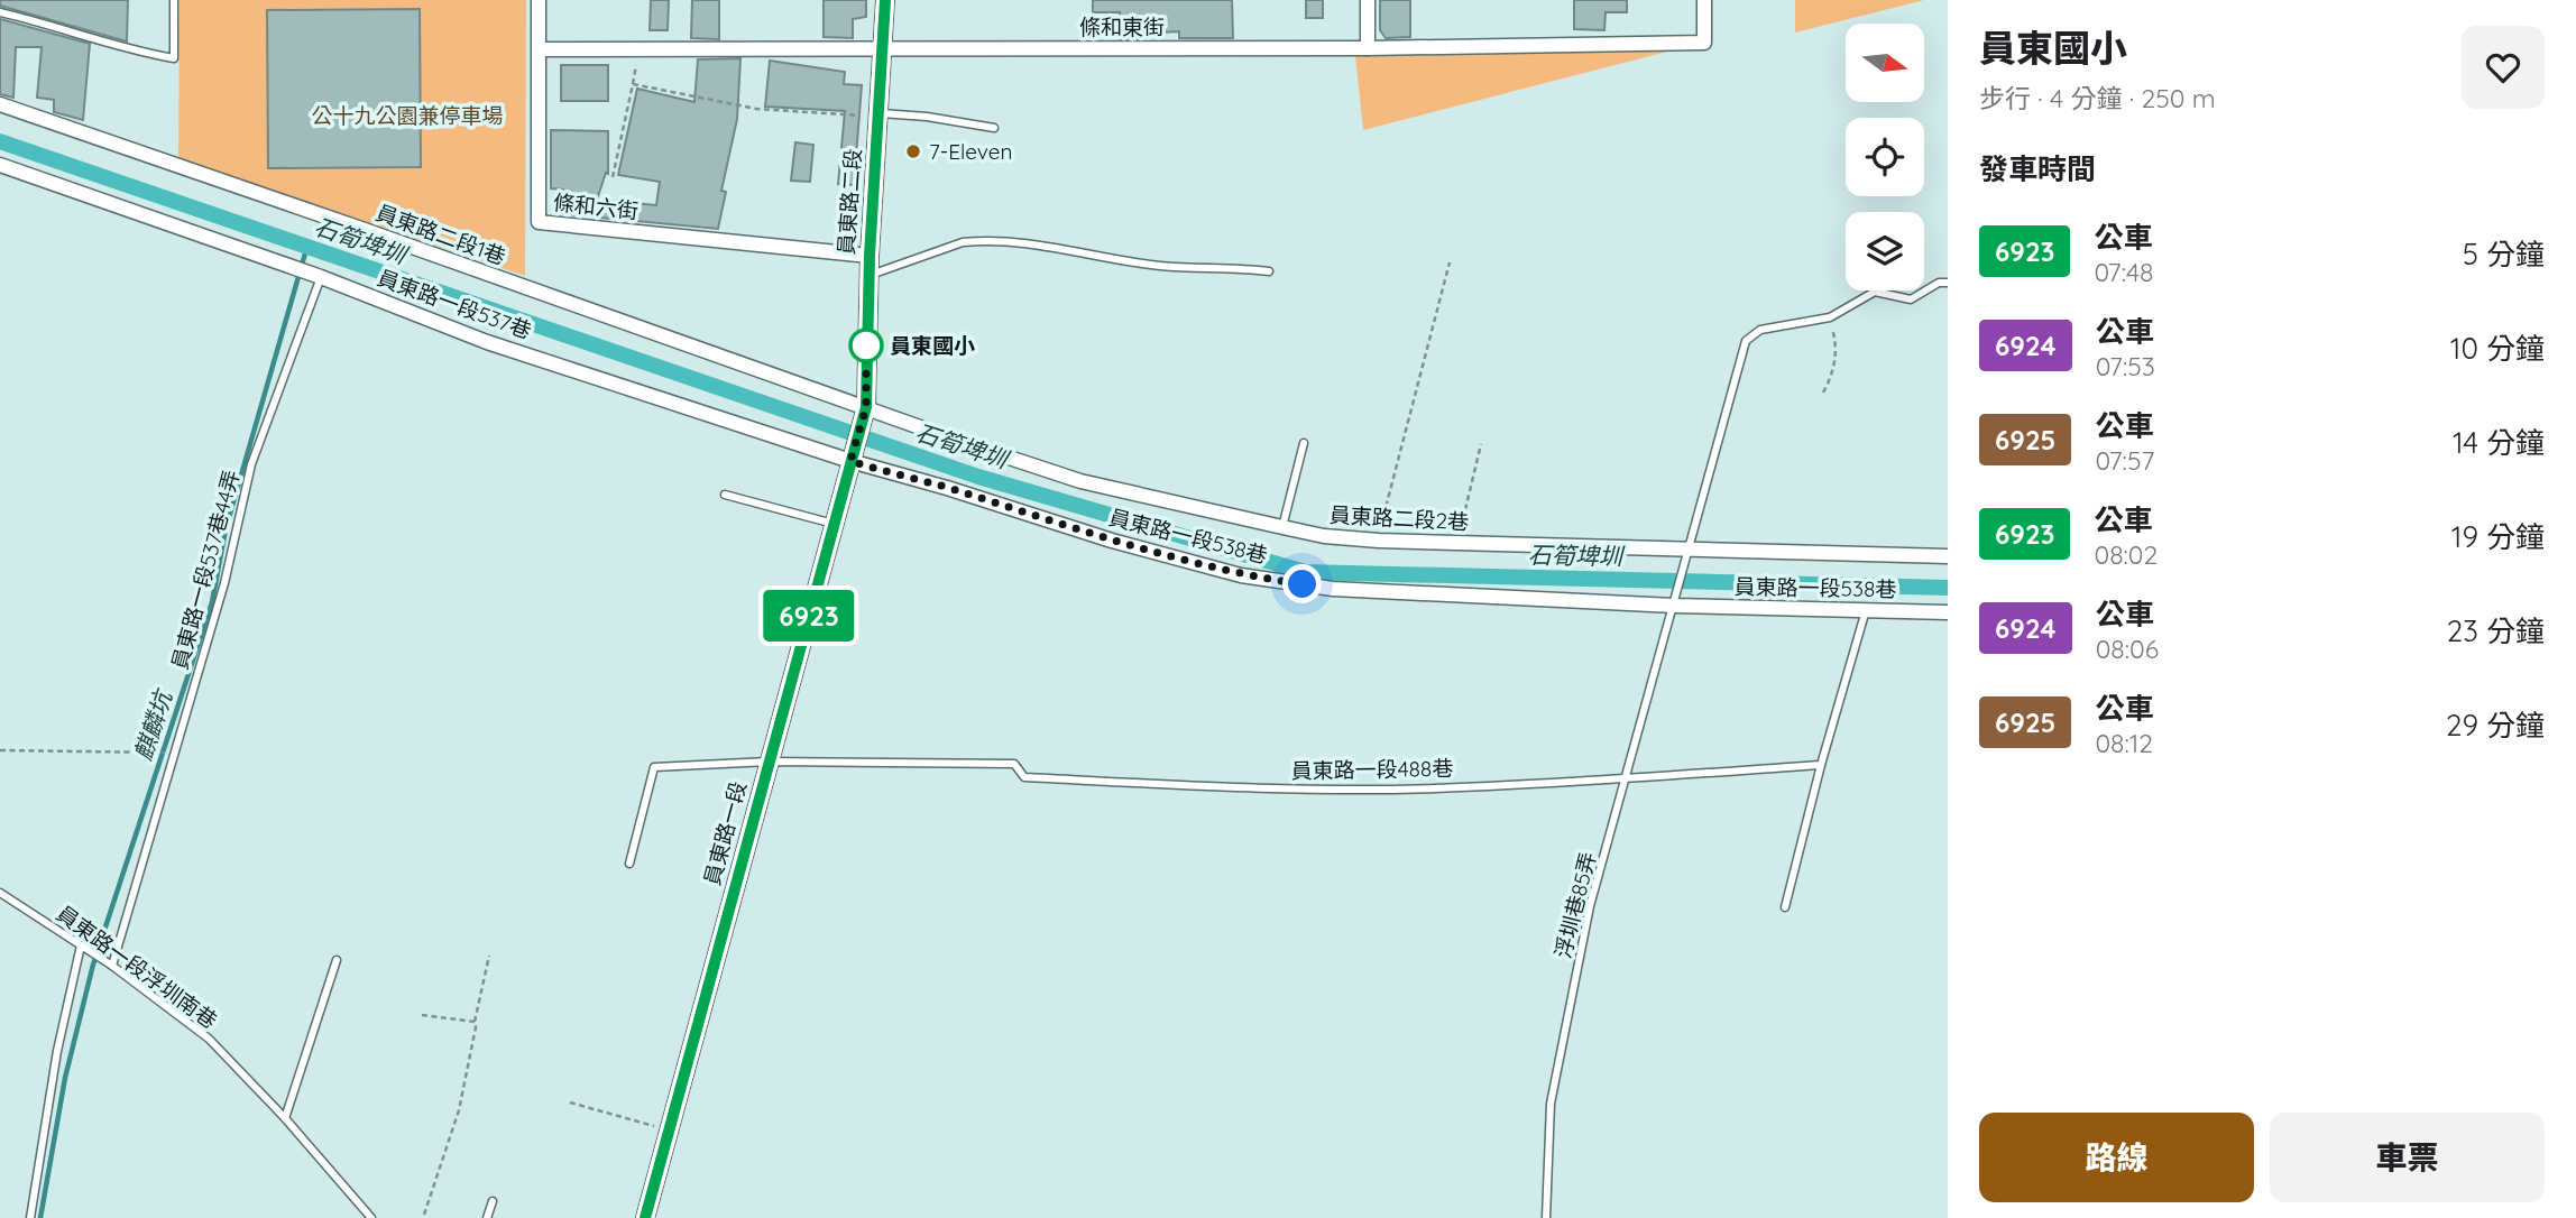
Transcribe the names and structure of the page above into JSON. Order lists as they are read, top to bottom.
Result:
{
  "streets": {
    "main road": ["員東路二段", "員東路一段"],
    "street": [
      "條和東街",
      "條和六街",
      "員東路二段1巷",
      "員東路一段537巷",
      "員東路二段2巷",
      "員東路一段538巷"
    ],
    "lane": [
      "員東路一段537巷44弄",
      "員東路一段488巷",
      "浮圳巷85弄",
      "員東路一段浮圳南巷"
    ]
  },
  "crossings": [
    ["條和東街", "員東路二段"],
    ["條和東街", "條和六街"],
    ["員東路二段", "條和六街"],
    ["員東路二段", "員東路二段1巷"],
    ["員東路二段", "員東路一段537巷"],
    ["員東路二段", "員東路二段2巷"],
    ["員東路二段", "員東路一段538巷"],
    ["員東路二段", "員東路一段"],
    ["員東路二段1巷", "員東路二段2巷"],
    ["員東路一段537巷", "員東路一段538巷"],
    ["員東路一段537巷", "員東路一段537巷44弄"],
    ["員東路一段537巷", "員東路一段"],
    ["員東路二段2巷", "浮圳巷85弄"],
    ["員東路一段538巷", "員東路一段"],
    ["員東路一段538巷", "浮圳巷85弄"],
    ["員東路一段537巷44弄", "員東路一段浮圳南巷"],
    ["員東路一段488巷", "員東路一段"],
    ["員東路一段488巷", "浮圳巷85弄"]
  ],
  "water": ["石筍埤圳", "麒麟坑"],
  "parks": ["公十九公園兼停車場"],
  "places": ["7-Eleven", "員東國小"],
  "lines": ["bus line 6923"],
  "north": "right",
  "page": {
    "on_map": "6923",
    "heading": [
      ["員東國小", "步行 · 4 分鐘 · 250 m"],
      "發車時間"
    ],
    "list": [
      {
        "mark": "6923",
        "name": "公車",
        "note": "07:48",
        "value": "5 分鐘"
      },
      {
        "mark": "6924",
        "name": "公車",
        "note": "07:53",
        "value": "10 分鐘"
      },
      {
        "mark": "6925",
        "name": "公車",
        "note": "07:57",
        "value": "14 分鐘"
      },
      {
        "mark": "6923",
        "name": "公車",
        "note": "08:02",
        "value": "19 分鐘"
      },
      {
        "mark": "6924",
        "name": "公車",
        "note": "08:06",
        "value": "23 分鐘"
      },
      {
        "mark": "6925",
        "name": "公車",
        "note": "08:12",
        "value": "29 分鐘"
      }
    ],
    "buttons": ["路線", "車票"]
  }
}
